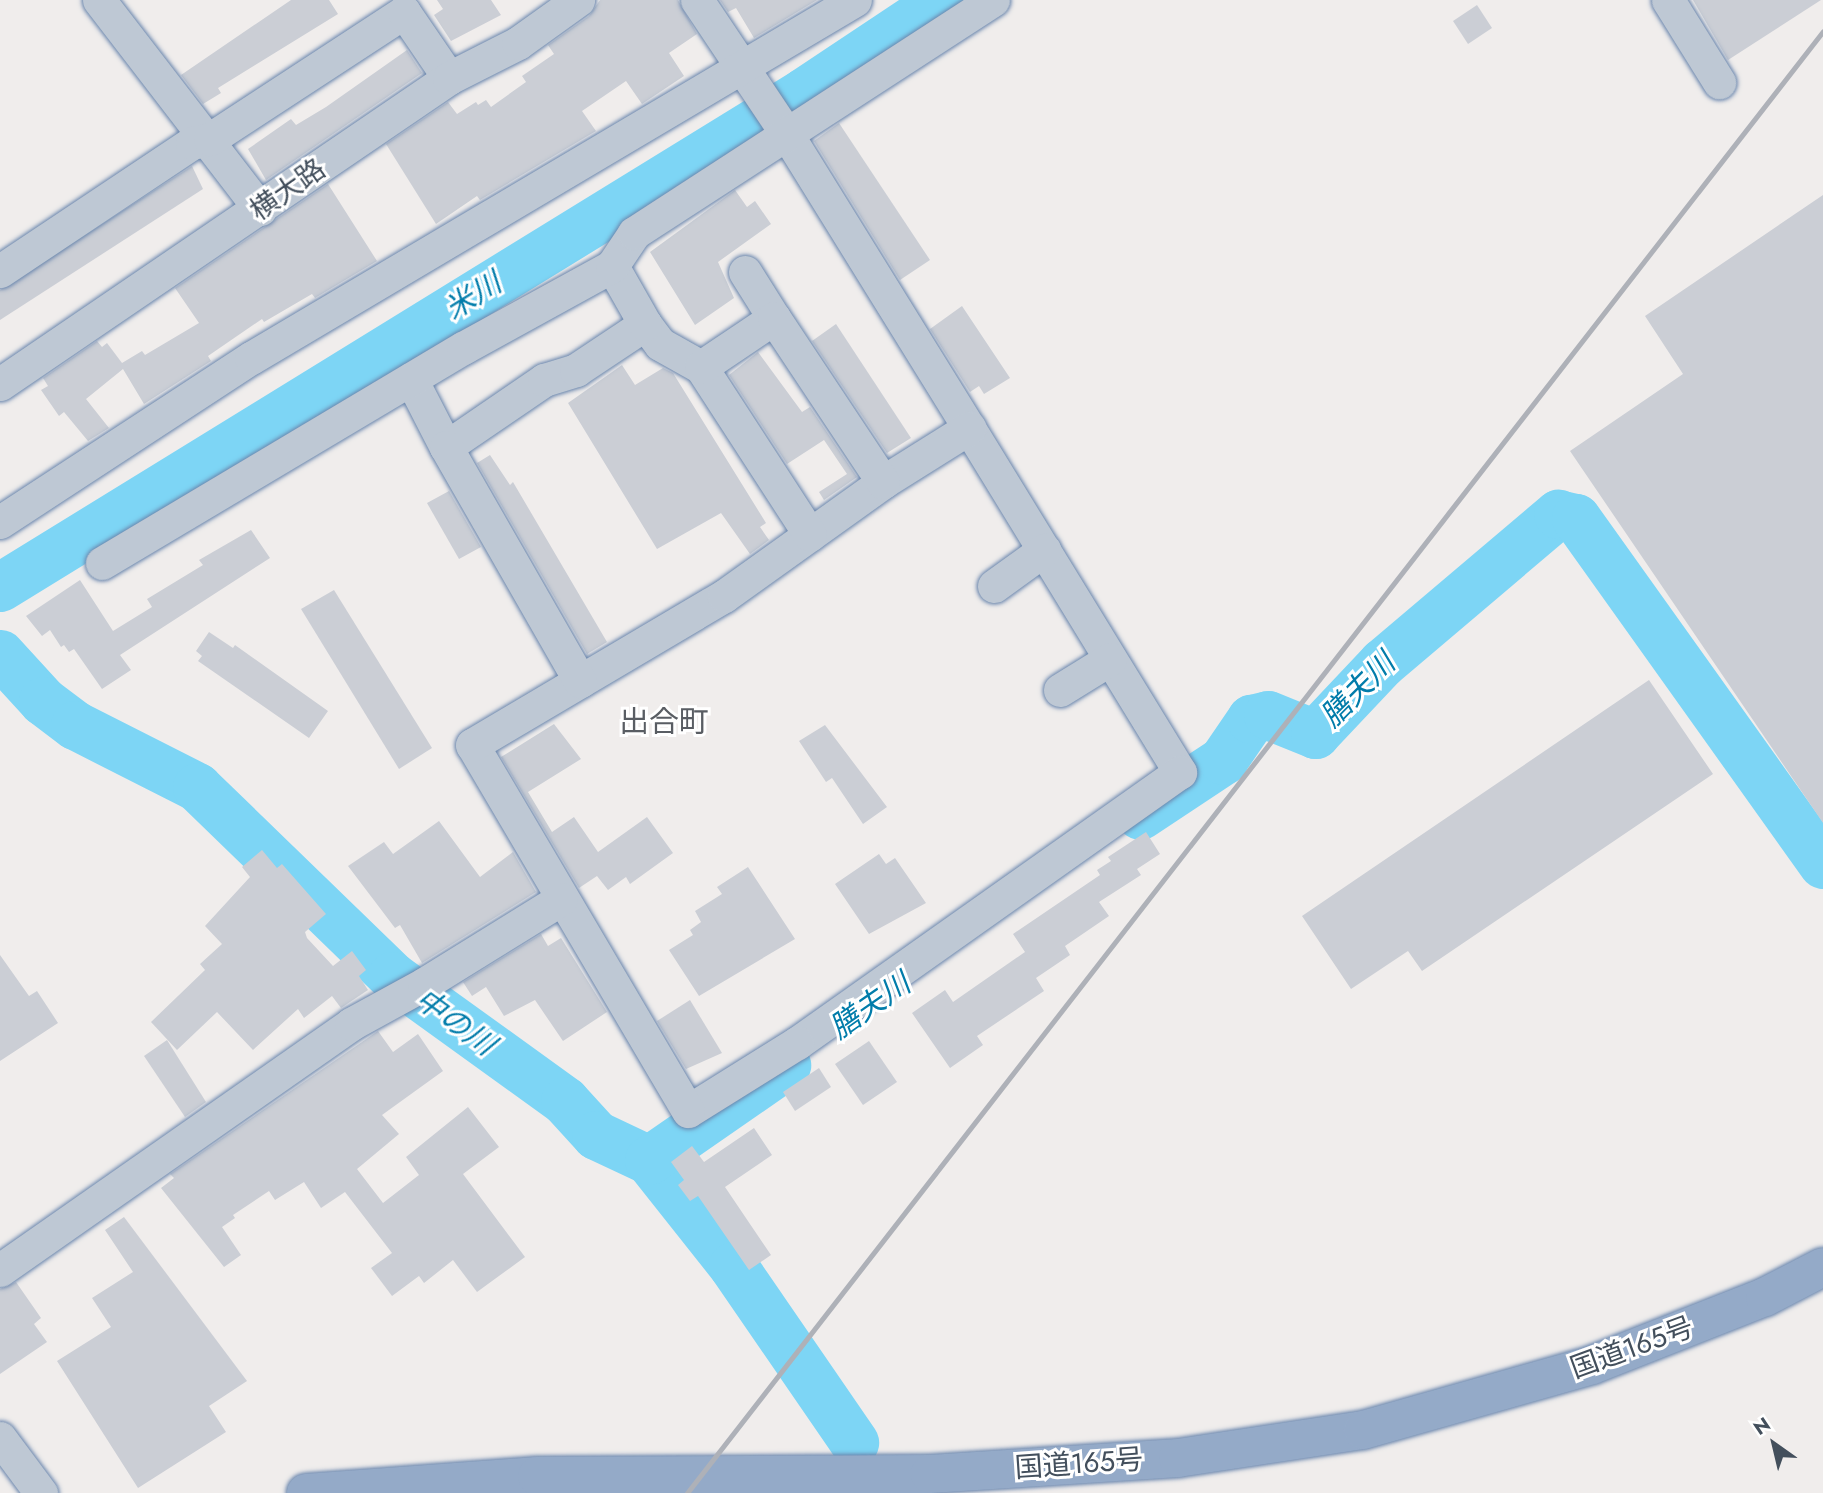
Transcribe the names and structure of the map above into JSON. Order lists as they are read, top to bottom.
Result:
{
  "streets": {
    "highway": ["国道165号"],
    "street": ["横大路"]
  },
  "districts": ["出合町"],
  "water": ["米川", "膳夫川", "中の川"],
  "north": "top left"
}
